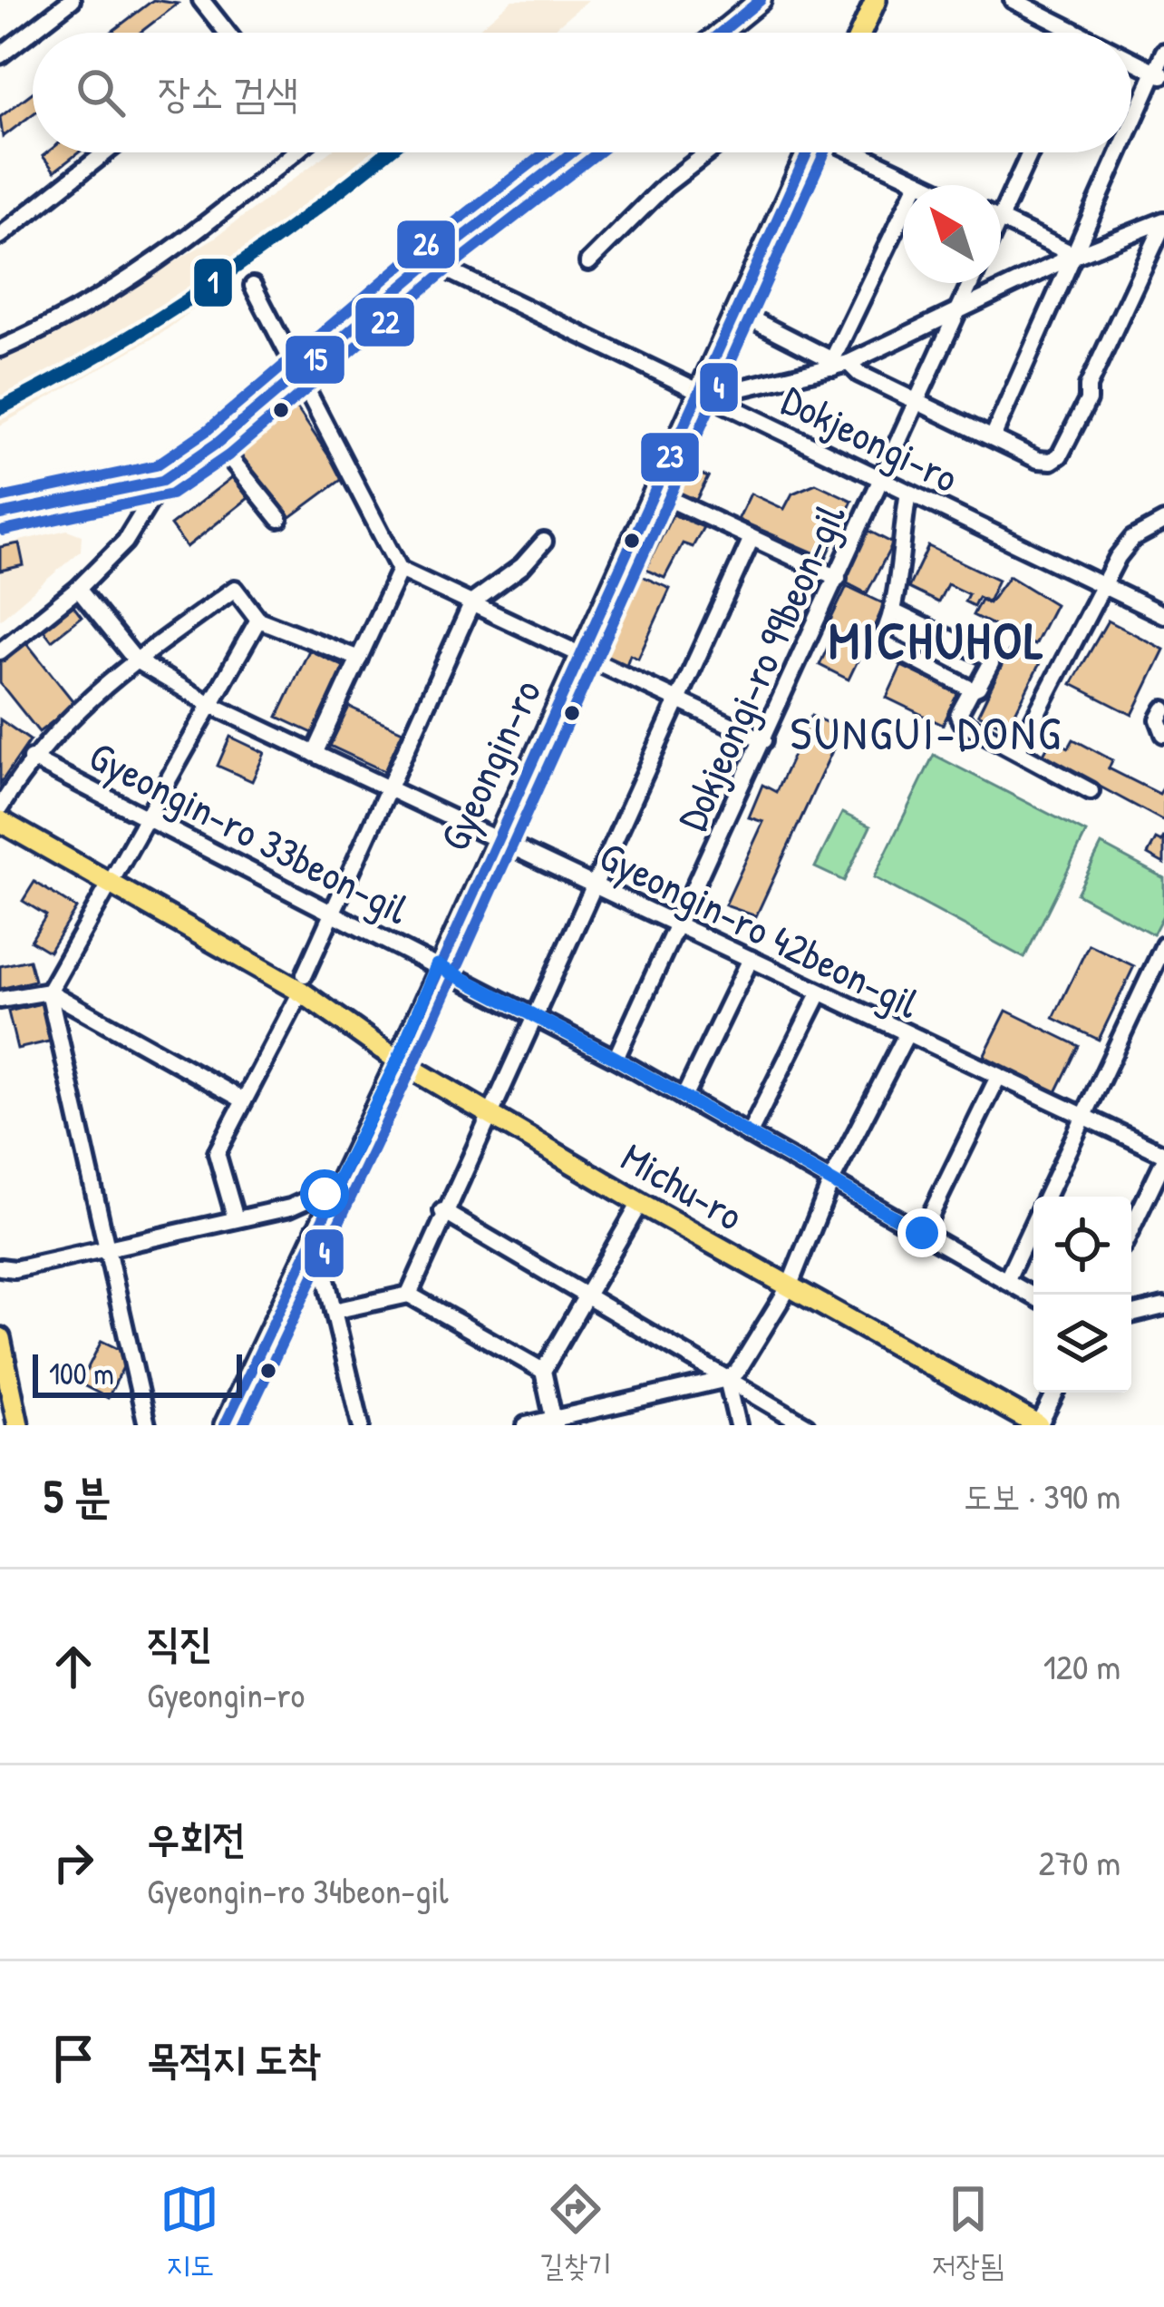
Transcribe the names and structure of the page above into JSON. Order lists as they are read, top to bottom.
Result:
{
  "streets": {
    "main road": ["Gyeongin-ro", "Michu-ro"],
    "street": [
      "Dokjeongi-ro",
      "Dokjeongi-ro 99beon-gil",
      "Gyeongin-ro 33beon-gil",
      "Gyeongin-ro 42beon-gil"
    ]
  },
  "crossings": [
    ["Dokjeongi-ro", "Dokjeongi-ro 99beon-gil"],
    ["Dokjeongi-ro", "Gyeongin-ro"],
    ["Dokjeongi-ro 99beon-gil", "Gyeongin-ro 33beon-gil"],
    ["Dokjeongi-ro 99beon-gil", "Gyeongin-ro 42beon-gil"],
    ["Gyeongin-ro", "Gyeongin-ro 33beon-gil"],
    ["Gyeongin-ro", "Gyeongin-ro 42beon-gil"],
    ["Gyeongin-ro", "Michu-ro"]
  ],
  "districts": ["MICHUHOL", "SUNGUI-DONG"],
  "lines": [
    "transit line 15",
    "transit line 1",
    "transit line 23",
    "transit line 4",
    "transit line 22",
    "transit line 26"
  ],
  "scale_bar": "100 m",
  "north": "top left",
  "page": {
    "search": "장소 검색",
    "scale": "100 m",
    "heading": ["5 분", "도보 · 390 m"],
    "list": [
      ["직진", "Gyeongin-ro", "120 m"],
      ["우회전", "Gyeongin-ro 34beon-gil", "270 m"],
      "목적지 도착"
    ],
    "nav": ["지도", "길찾기", "저장됨"]
  }
}
